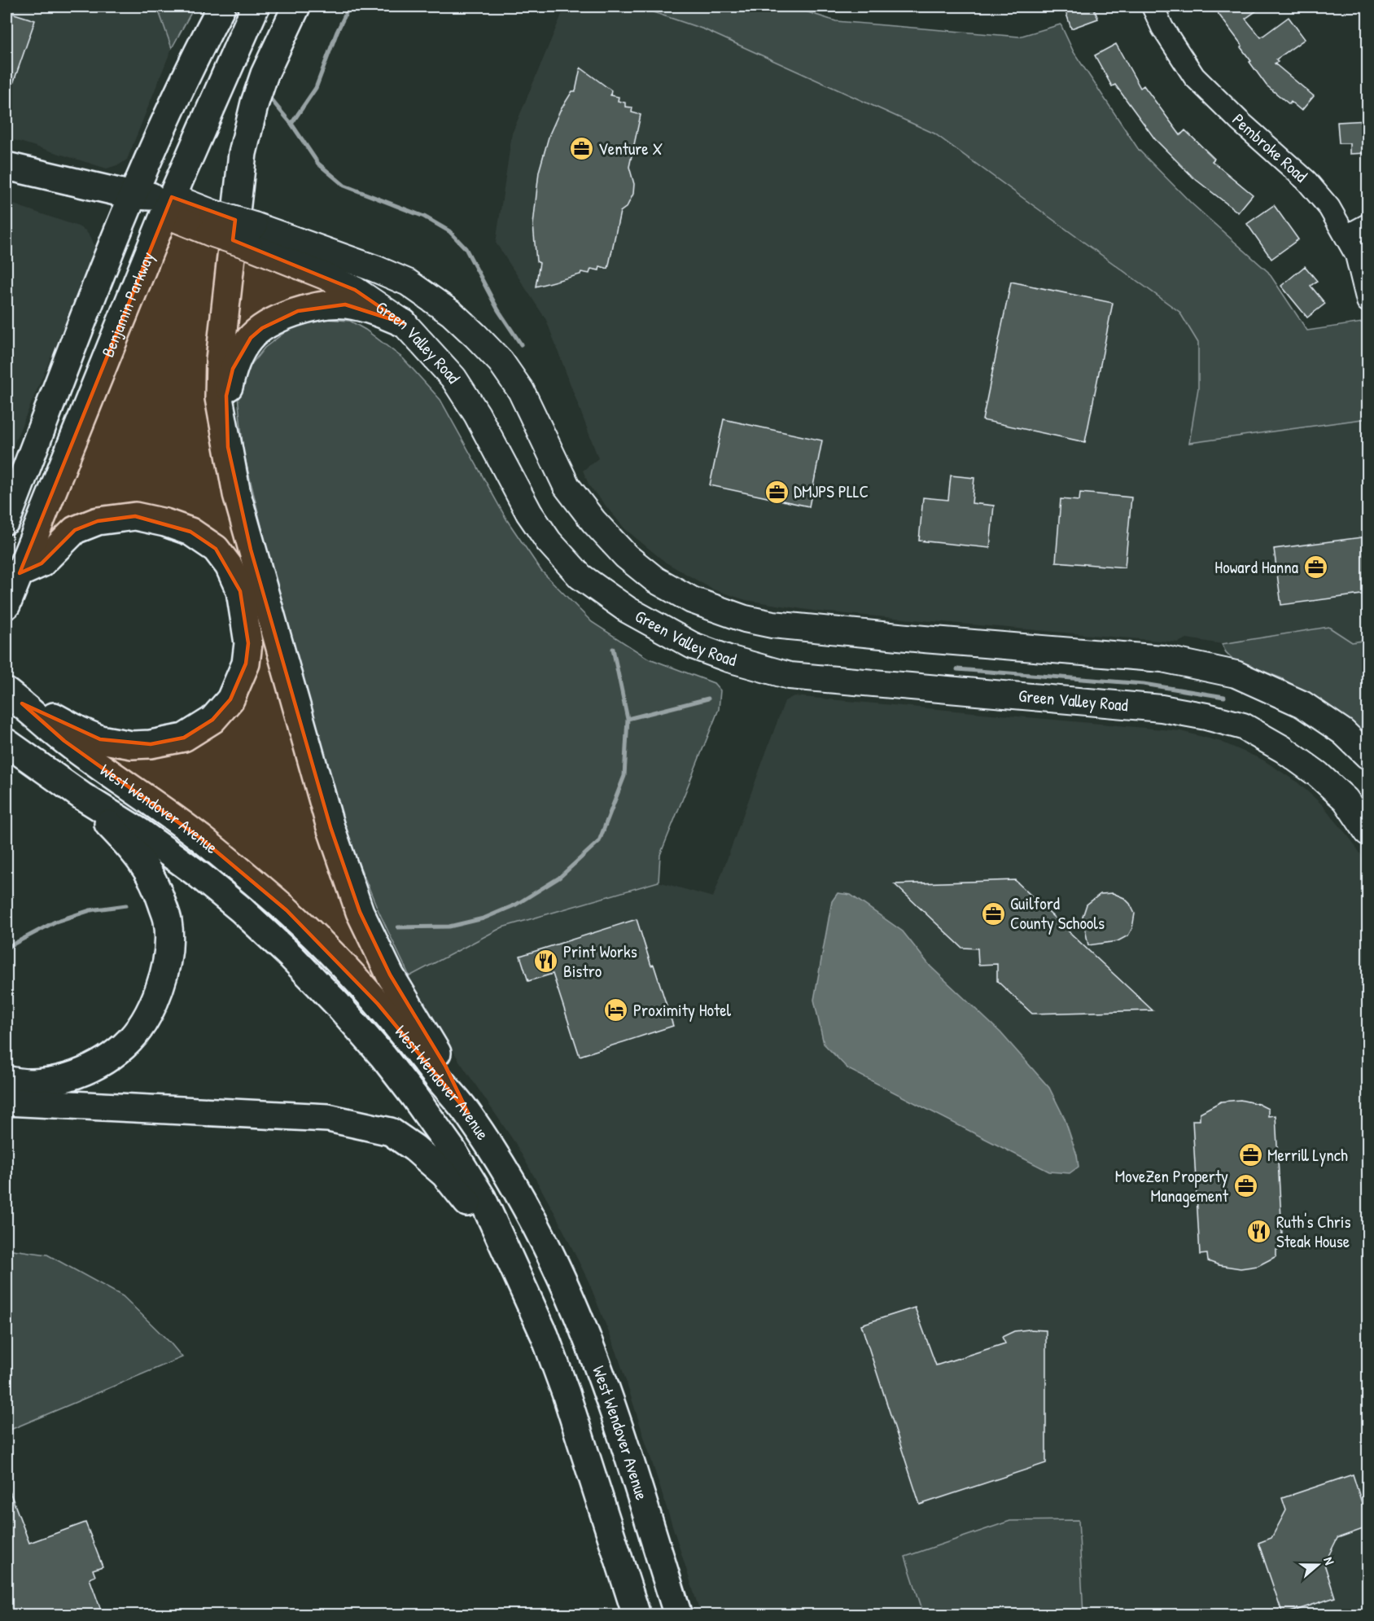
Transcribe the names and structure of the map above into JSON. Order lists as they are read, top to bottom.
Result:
{
  "streets": {
    "highway": ["Benjamin Parkway", "Green Valley Road", "West Wendover Avenue"],
    "street": ["Pembroke Road"]
  },
  "crossings": [
    ["Benjamin Parkway", "Green Valley Road"]
  ],
  "places": {
    "office": [
      "Venture X",
      "DMJPS PLLC",
      "Howard Hanna",
      "Guilford County Schools",
      "Merrill Lynch",
      "MoveZen Property Management"
    ],
    "restaurant": ["Print Works Bistro", "Ruth's Chris Steak House"],
    "hotel": ["Proximity Hotel"]
  },
  "north": "right"
}
